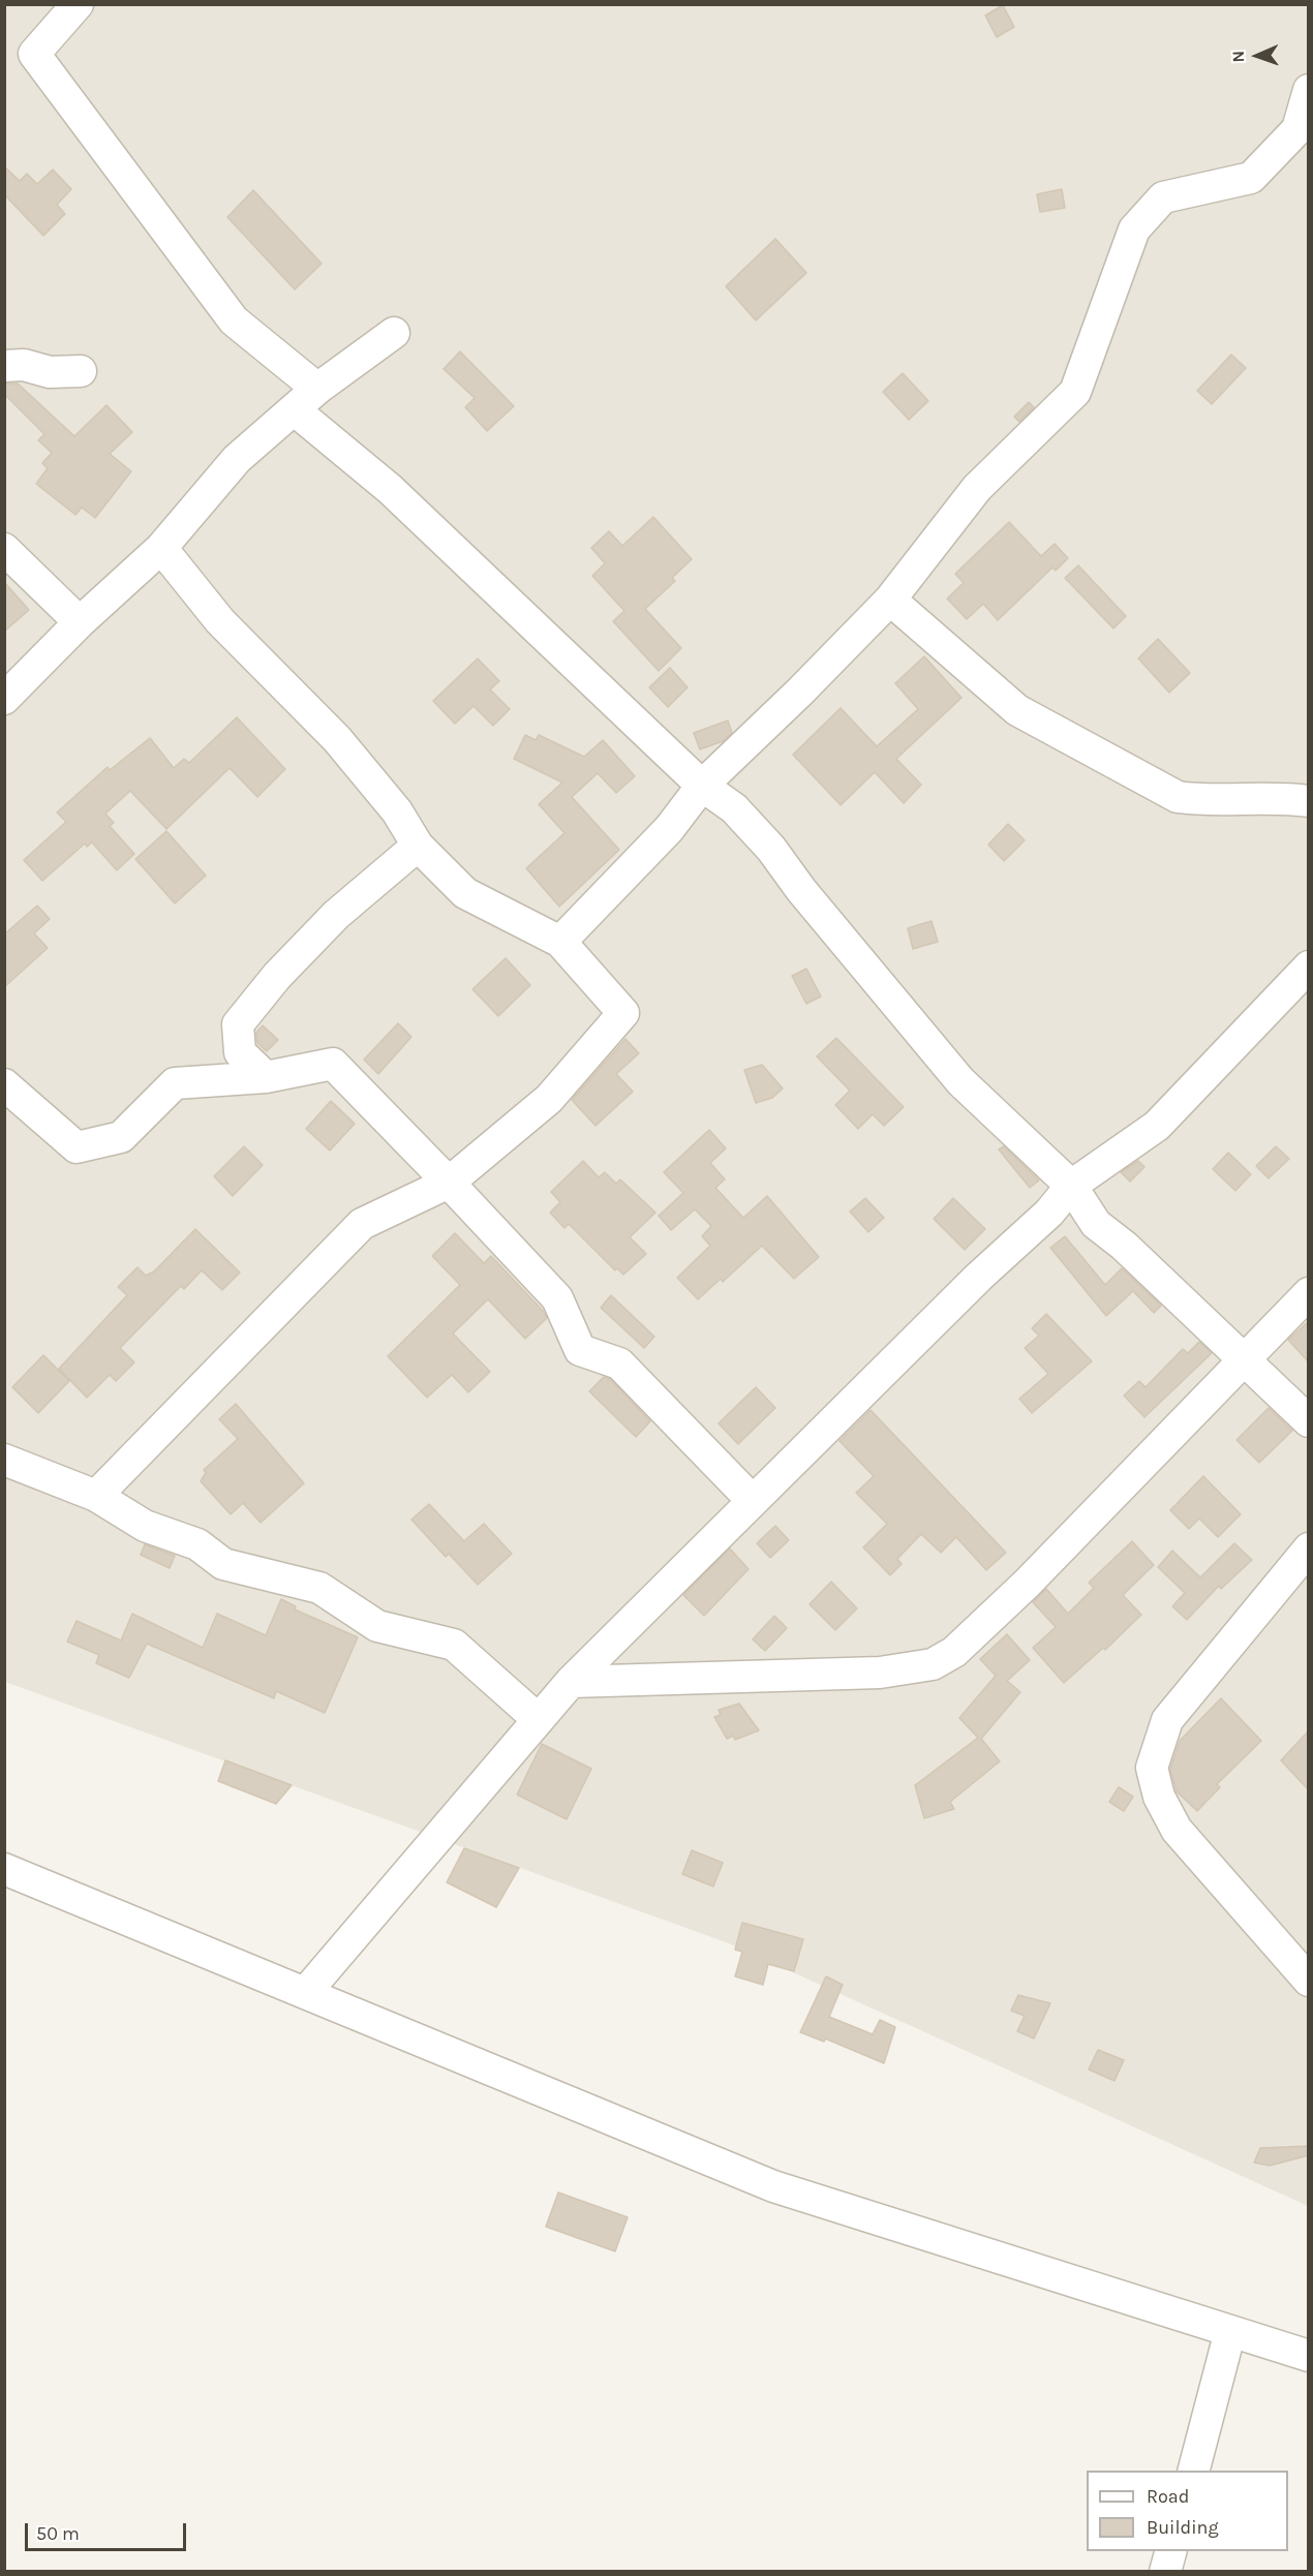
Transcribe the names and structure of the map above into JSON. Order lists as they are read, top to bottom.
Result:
{
  "legend": ["Road", "Building"],
  "scale_bar": "50 m",
  "north": "left"
}
